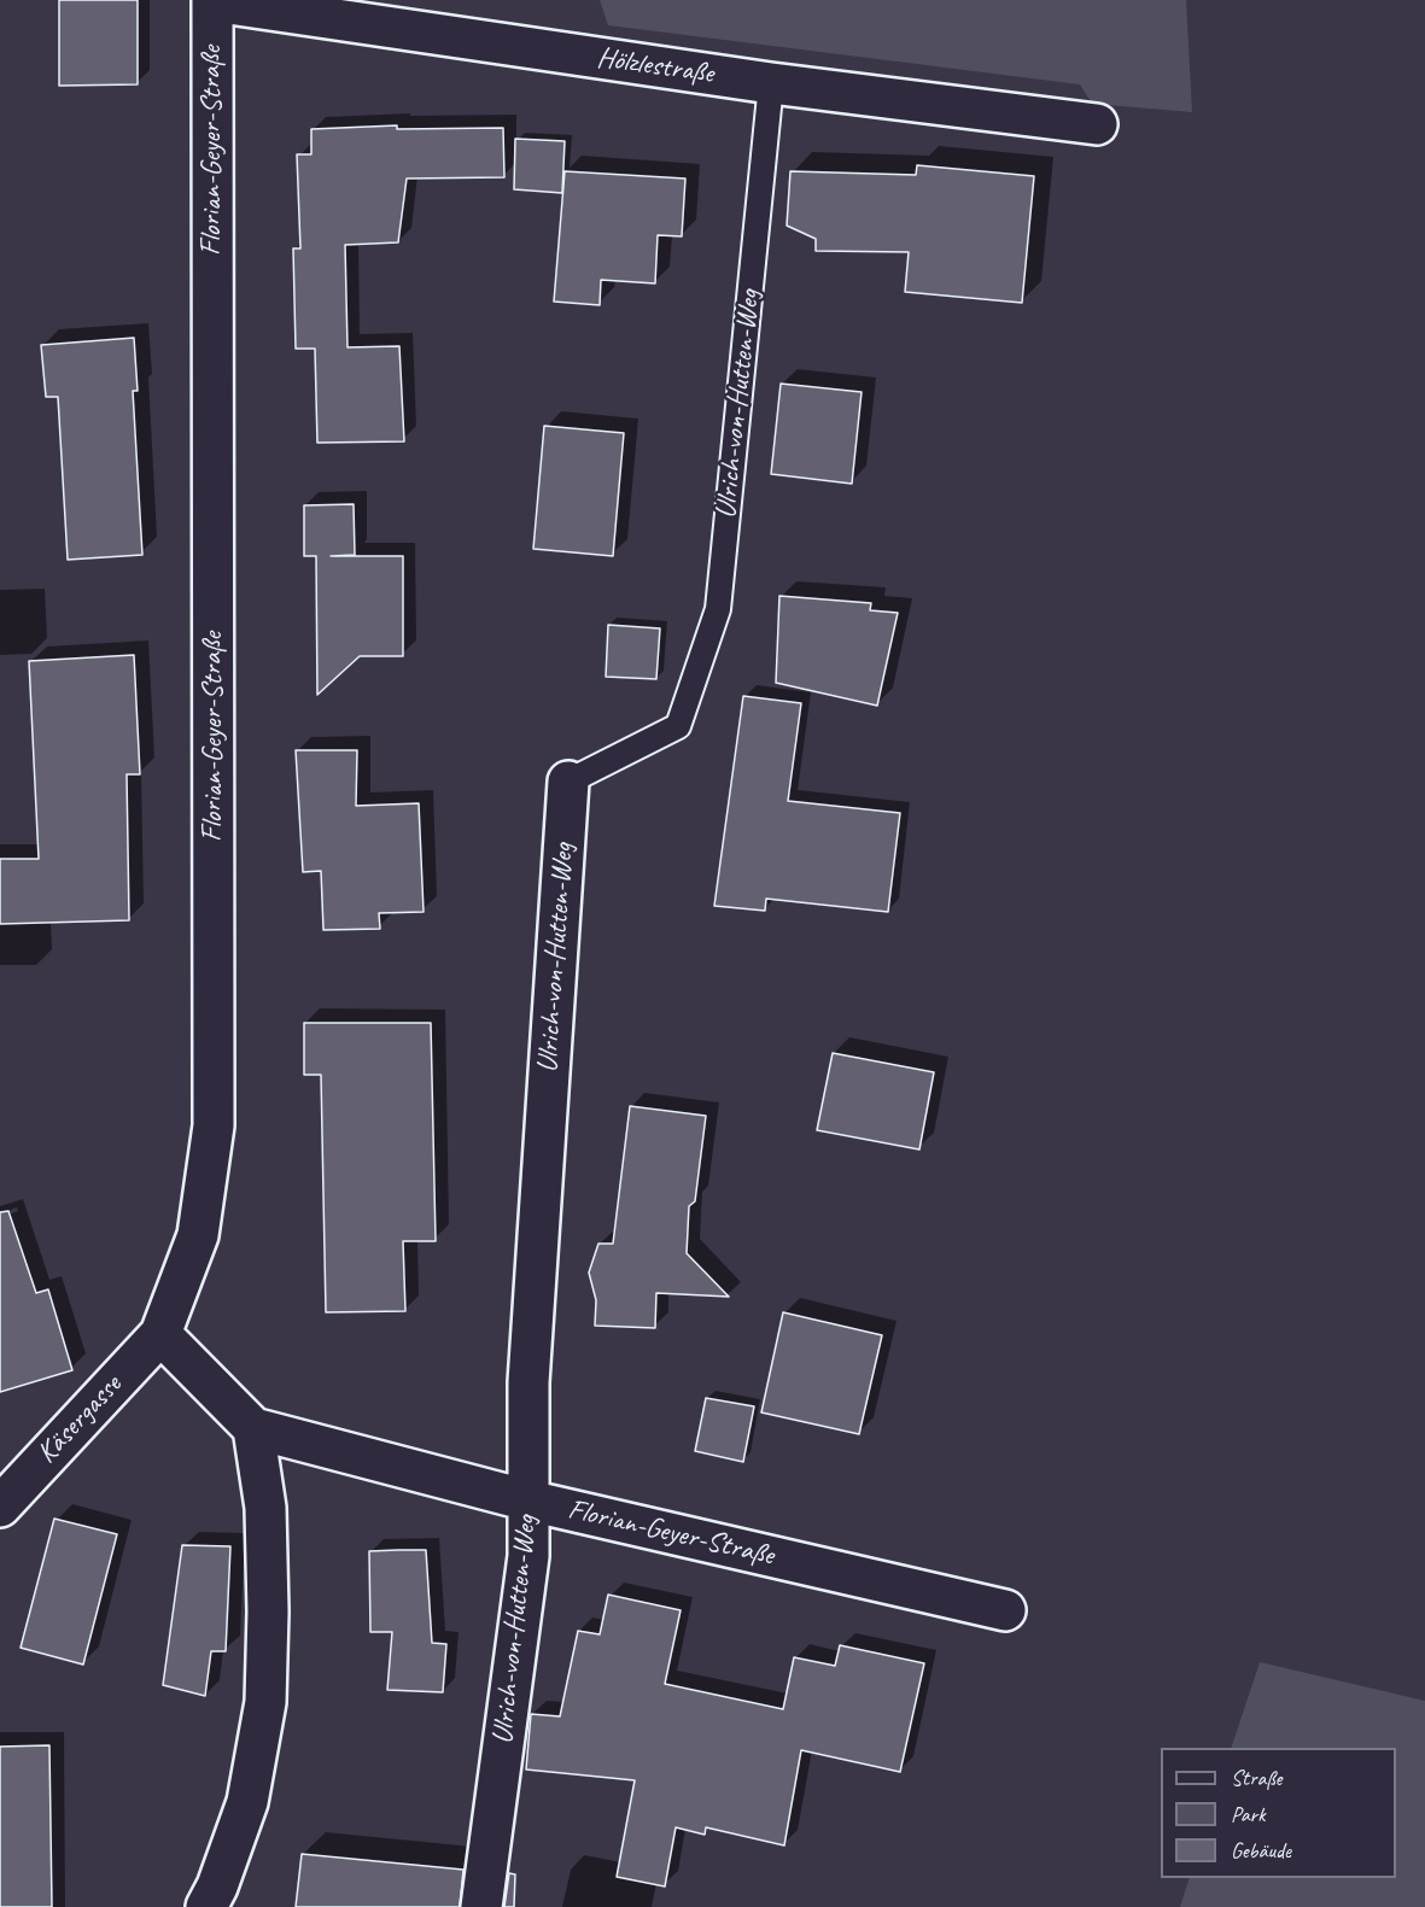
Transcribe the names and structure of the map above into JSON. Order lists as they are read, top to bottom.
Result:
{
  "streets": {
    "street": [
      "Hölzlestraße",
      "Florian-Geyer-Straße",
      "Ulrich-von-Hutten-Weg",
      "Käsergasse"
    ]
  },
  "crossings": [
    ["Hölzlestraße", "Florian-Geyer-Straße"],
    ["Hölzlestraße", "Ulrich-von-Hutten-Weg"],
    ["Florian-Geyer-Straße", "Ulrich-von-Hutten-Weg"],
    ["Florian-Geyer-Straße", "Käsergasse"]
  ],
  "legend": ["Straße", "Park", "Gebäude"]
}
